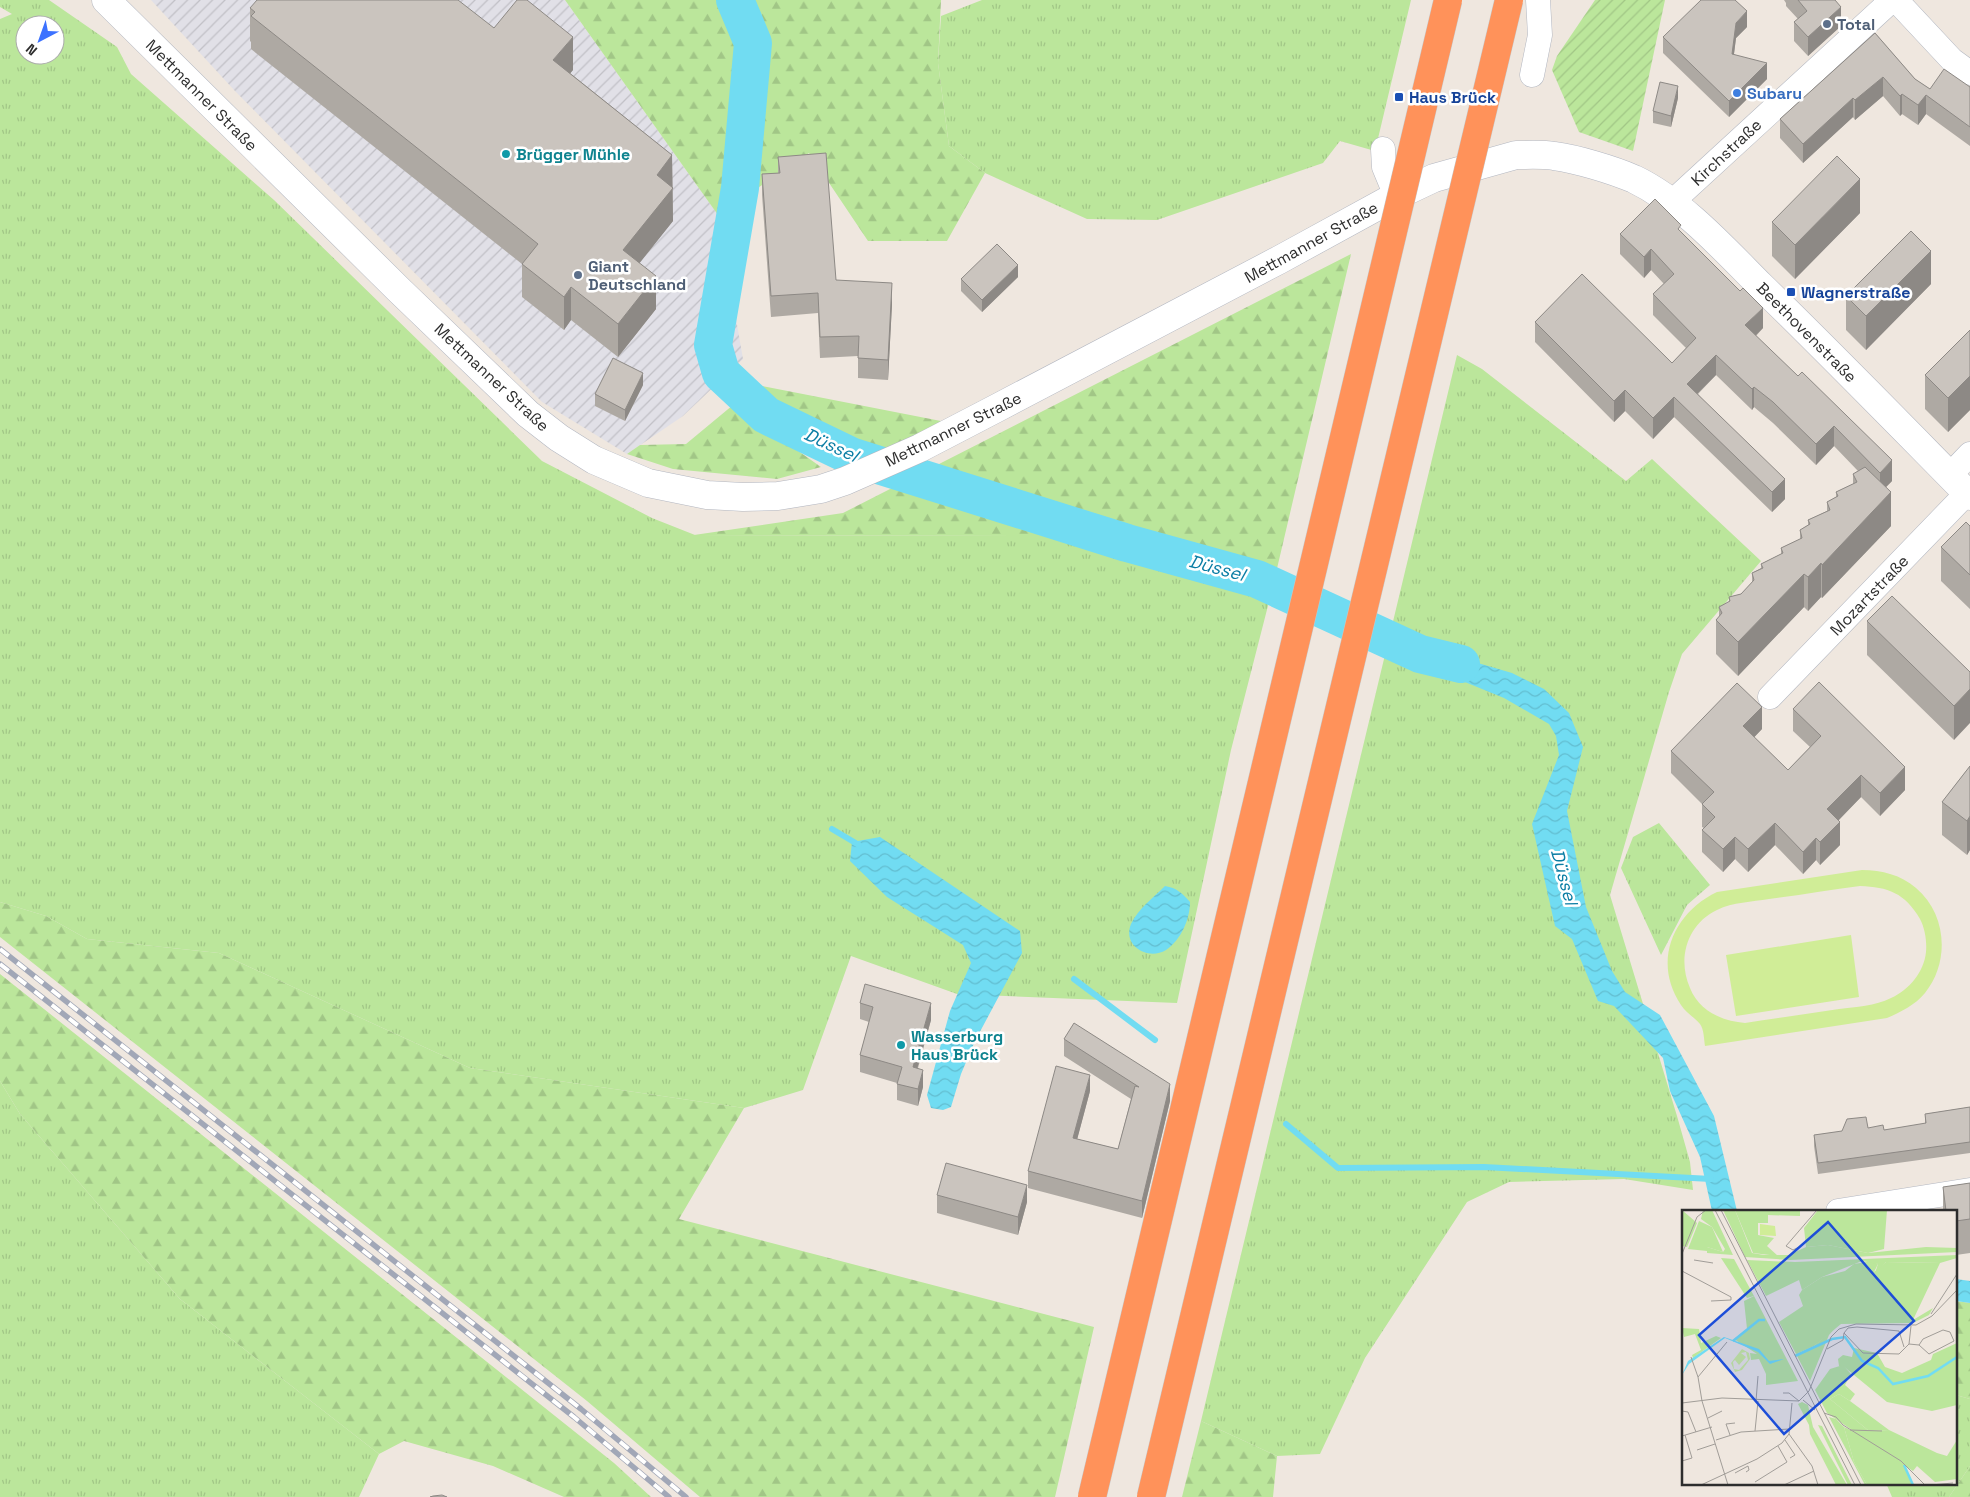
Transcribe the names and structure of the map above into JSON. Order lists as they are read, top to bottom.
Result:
{
  "streets": {
    "main road": ["Mettmanner Straße", "Beethovenstraße"],
    "street": ["Kirchstraße", "Mozartstraße"]
  },
  "crossings": [
    ["Mettmanner Straße", "Beethovenstraße"],
    ["Kirchstraße", "Beethovenstraße"],
    ["Beethovenstraße", "Mozartstraße"]
  ],
  "water": ["Düssel"],
  "places": {
    "other": [
      "Total",
      "Subaru",
      "Brügger Mühle",
      "Giant Deutschland",
      "Wasserburg Haus Brück"
    ],
    "transit": ["Haus Brück", "Wagnerstraße"]
  },
  "north": "bottom left"
}
